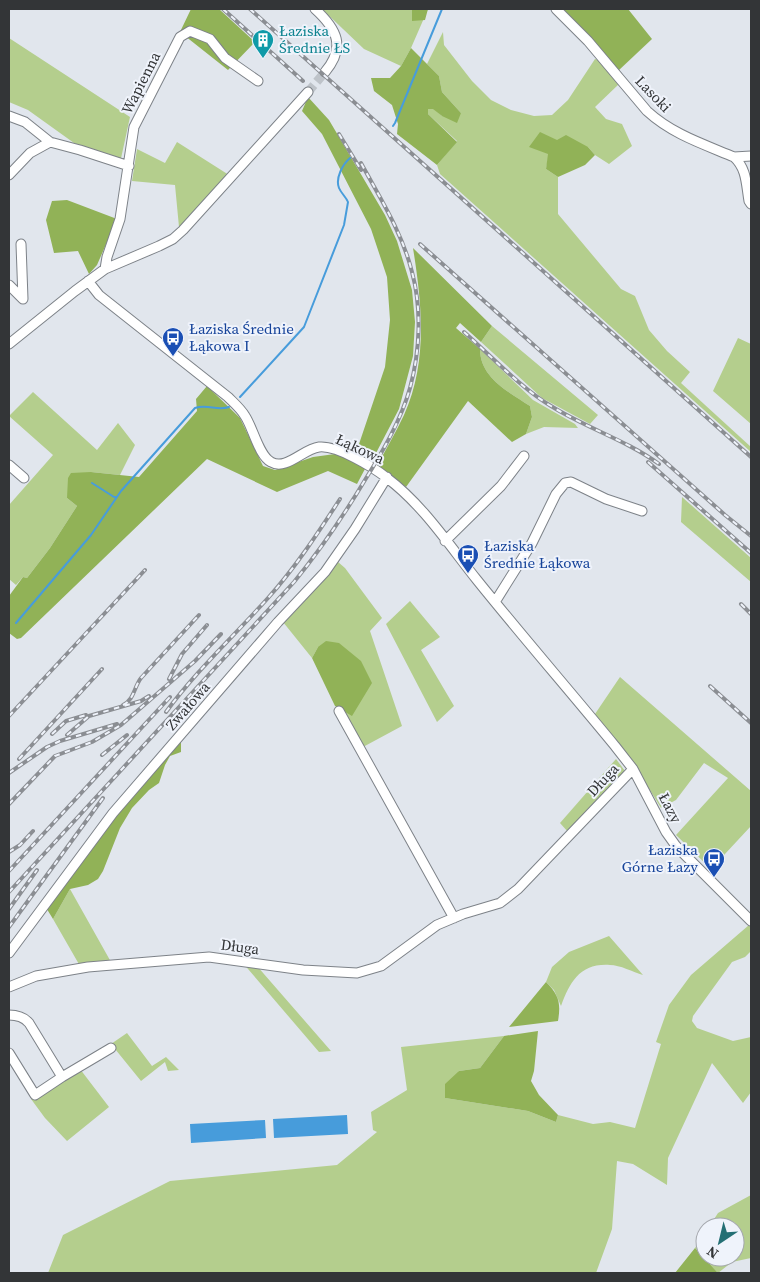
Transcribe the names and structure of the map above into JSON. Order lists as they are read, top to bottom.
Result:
{
  "streets": {
    "street": [
      "Wapienna",
      "Lasoki",
      "Łąkowa",
      "Zwałowa",
      "Długa",
      "Łazy"
    ]
  },
  "crossings": [
    ["Łąkowa", "Zwałowa"],
    ["Łąkowa", "Długa"],
    ["Łąkowa", "Łazy"],
    ["Długa", "Łazy"]
  ],
  "places": {
    "building": ["Łaziska Średnie ŁS"],
    "bus stop": ["Łaziska Średnie Łąkowa I", "Łaziska Średnie Łąkowa", "Łaziska Górne Łazy"]
  },
  "north": "bottom left"
}
